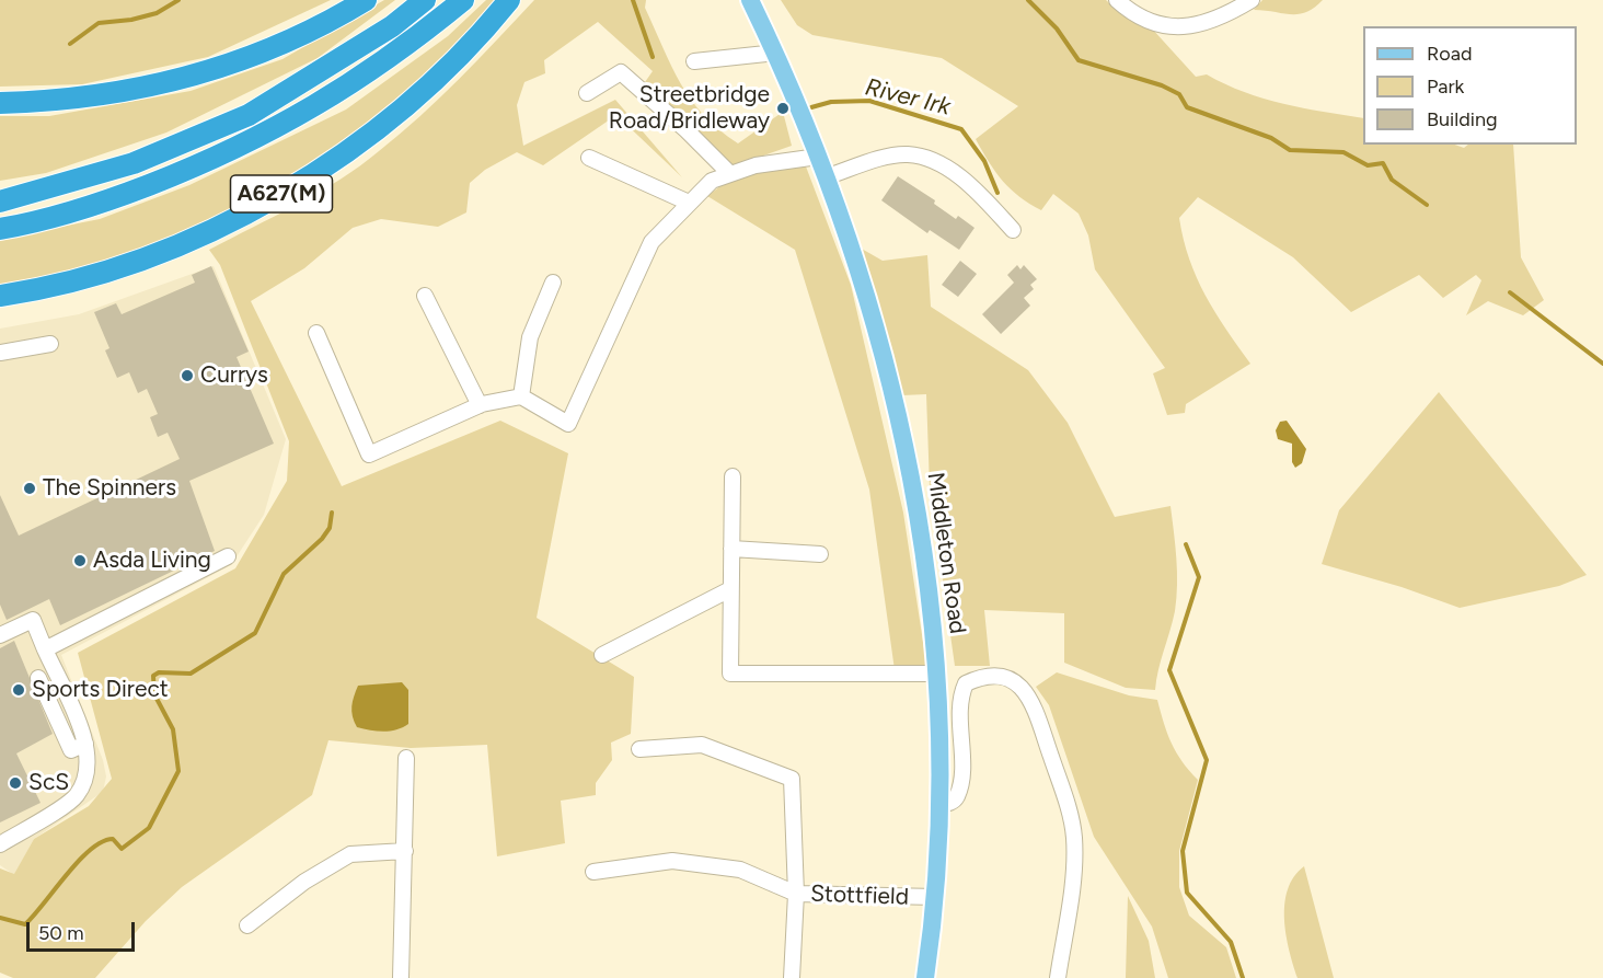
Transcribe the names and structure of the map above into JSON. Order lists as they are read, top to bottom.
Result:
{
  "streets": {
    "highway": ["A627(M)"],
    "main road": ["Middleton Road"],
    "street": ["Stottfield"]
  },
  "crossings": [
    ["Middleton Road", "Stottfield"]
  ],
  "water": ["River Irk"],
  "places": [
    "Streetbridge Road/Bridleway",
    "Currys",
    "The Spinners",
    "Asda Living",
    "Sports Direct",
    "ScS"
  ],
  "legend": ["Road", "Park", "Building"],
  "scale_bar": "50 m"
}
